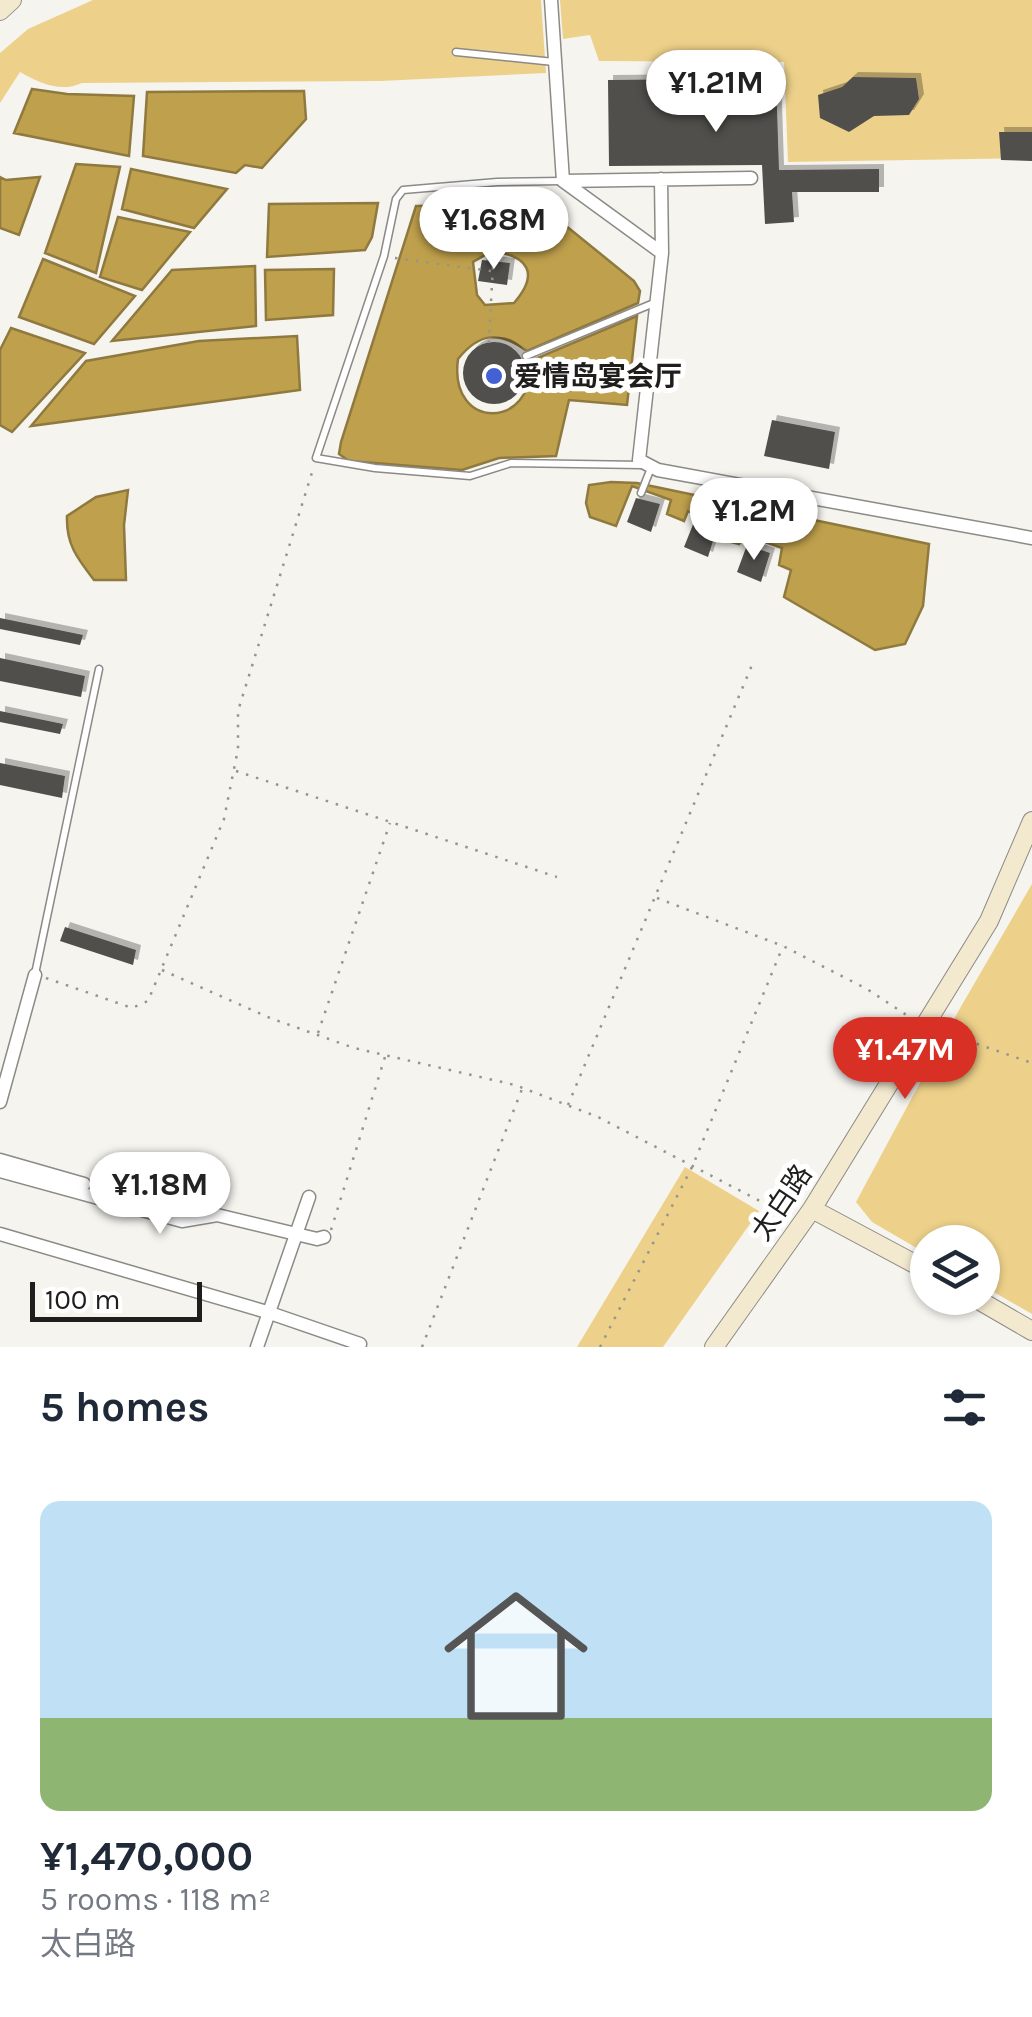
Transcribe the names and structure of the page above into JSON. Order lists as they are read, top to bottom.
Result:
{
  "streets": {
    "main road": ["太白路"]
  },
  "places": ["爱情岛宴会厅"],
  "scale_bar": "100 m",
  "page": {
    "price": [
      "¥1.21M",
      "¥1.68M",
      "¥1.2M",
      "¥1.47M",
      "¥1.18M"
    ],
    "scale": "100 m",
    "heading": "5 homes",
    "list": [
      {
        "name": "¥1,470,000",
        "note": "5 rooms · 118 m² · 太白路"
      }
    ]
  }
}
